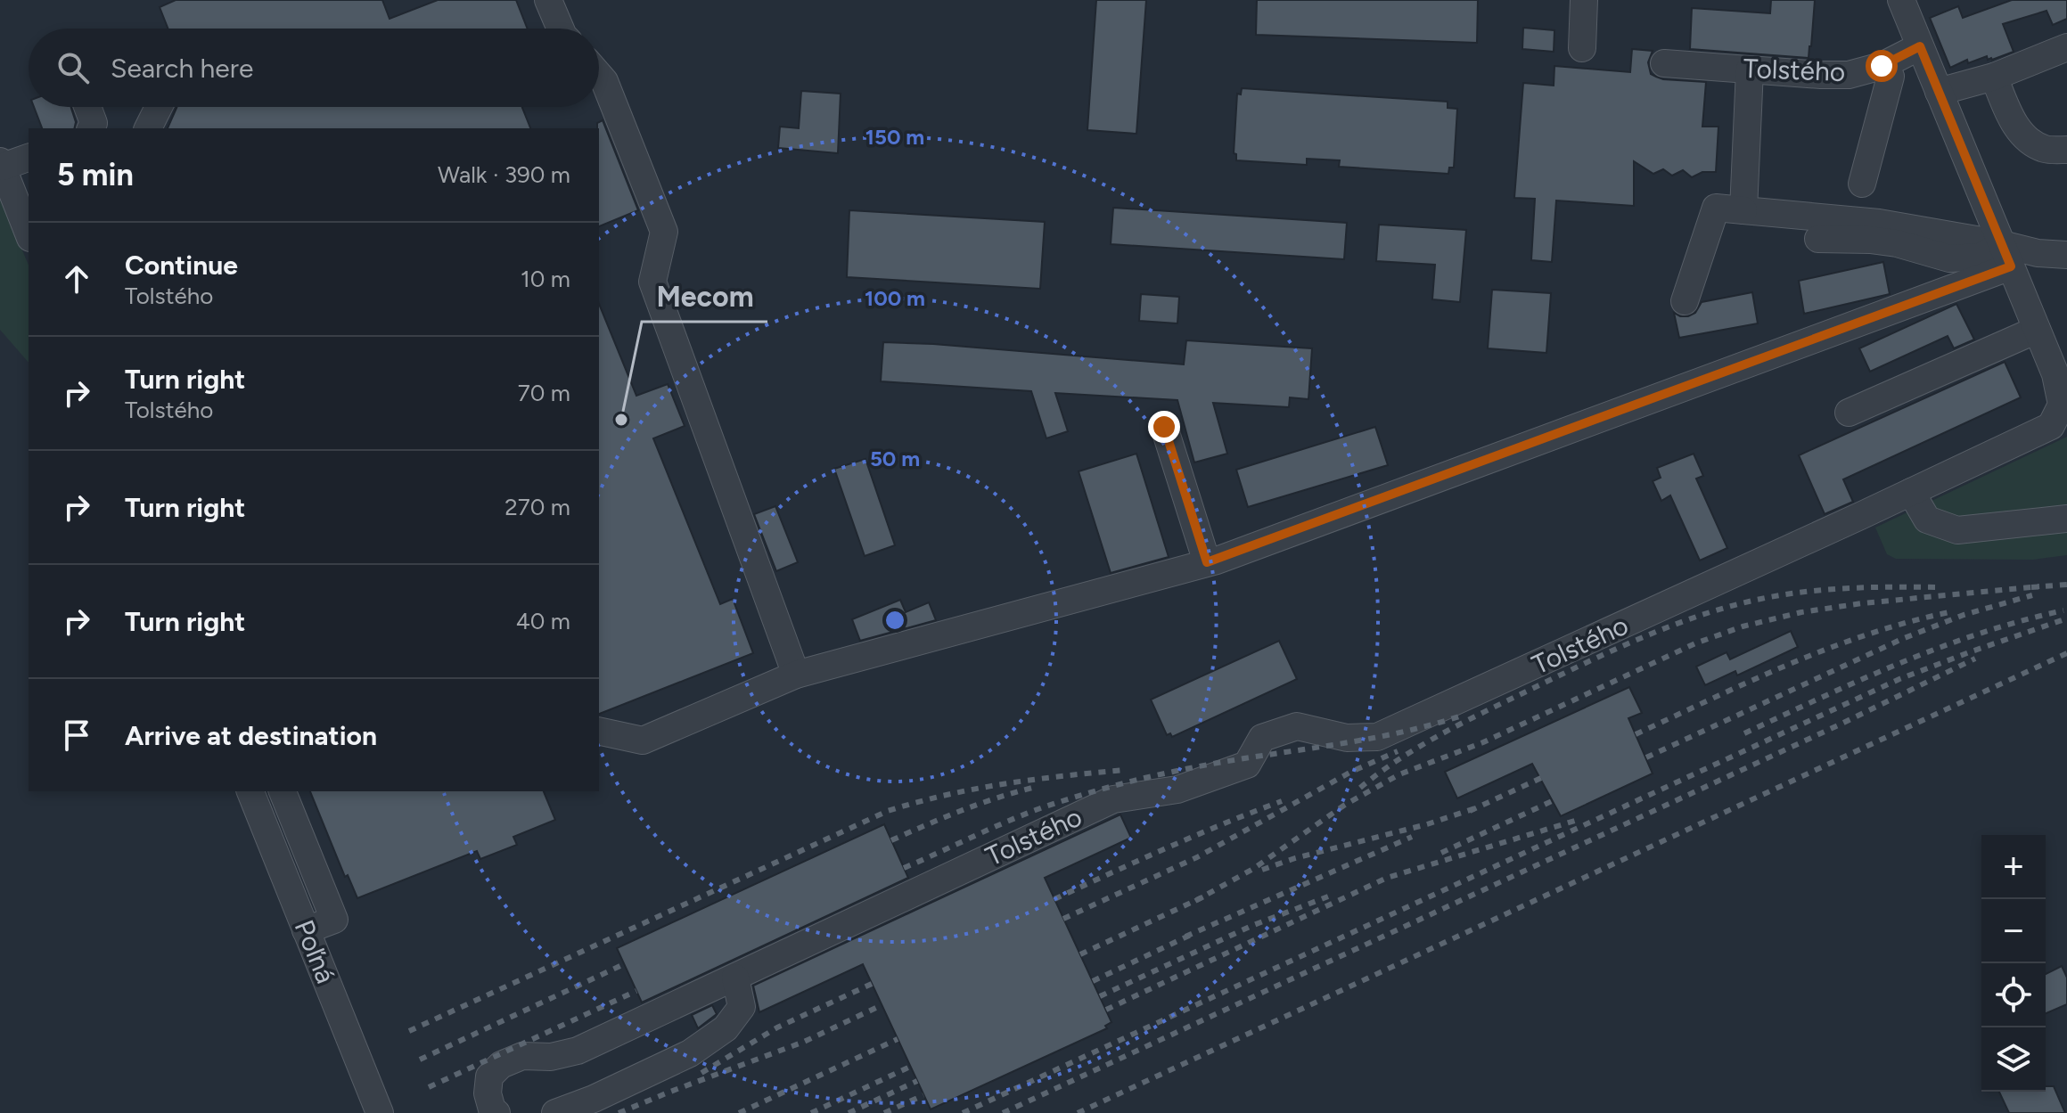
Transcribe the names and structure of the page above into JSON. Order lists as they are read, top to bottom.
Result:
{
  "streets": {
    "street": ["Tolstého", "Poľná"]
  },
  "places": ["Mecom"],
  "page": {
    "search": "Search here",
    "heading": ["5 min", "Walk · 390 m"],
    "list": [
      ["Continue", "Tolstého", "10 m"],
      ["Turn right", "Tolstého", "70 m"],
      ["Turn right", "270 m"],
      ["Turn right", "40 m"],
      "Arrive at destination"
    ],
    "map_buttons": ["+", "−"]
  },
  "rings": ["150 m", "100 m", "50 m"]
}
